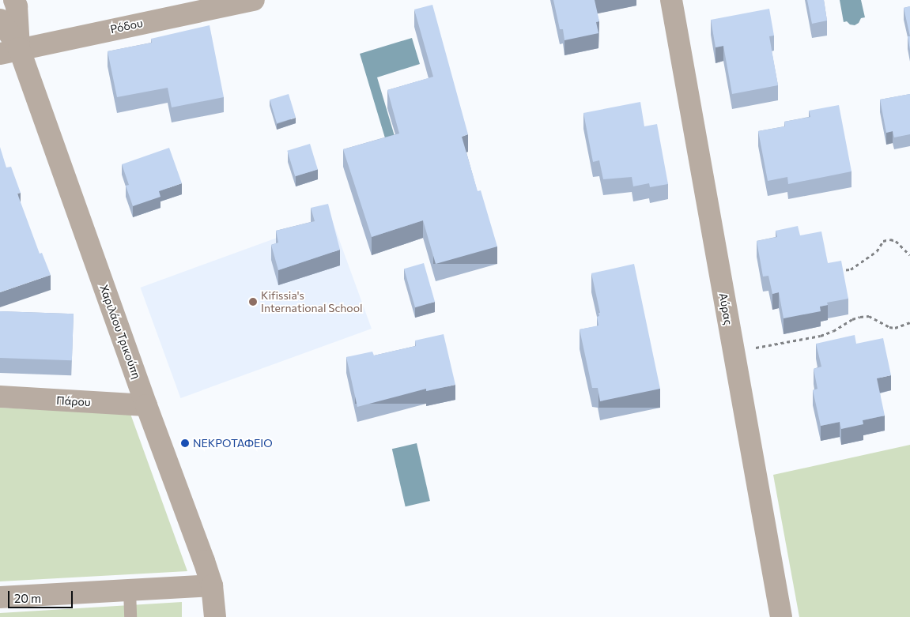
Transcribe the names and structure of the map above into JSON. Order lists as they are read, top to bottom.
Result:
{
  "streets": {
    "street": [
      "Ρόδου",
      "Αύρας",
      "Χαριλάου Τρικούπη",
      "Πάρου"
    ]
  },
  "crossings": [
    ["Ρόδου", "Χαριλάου Τρικούπη"],
    ["Χαριλάου Τρικούπη", "Πάρου"]
  ],
  "places": ["Kifissia's International School", "ΝΕΚΡΟΤΑΦΕΙΟ"],
  "scale_bar": "20 m"
}
